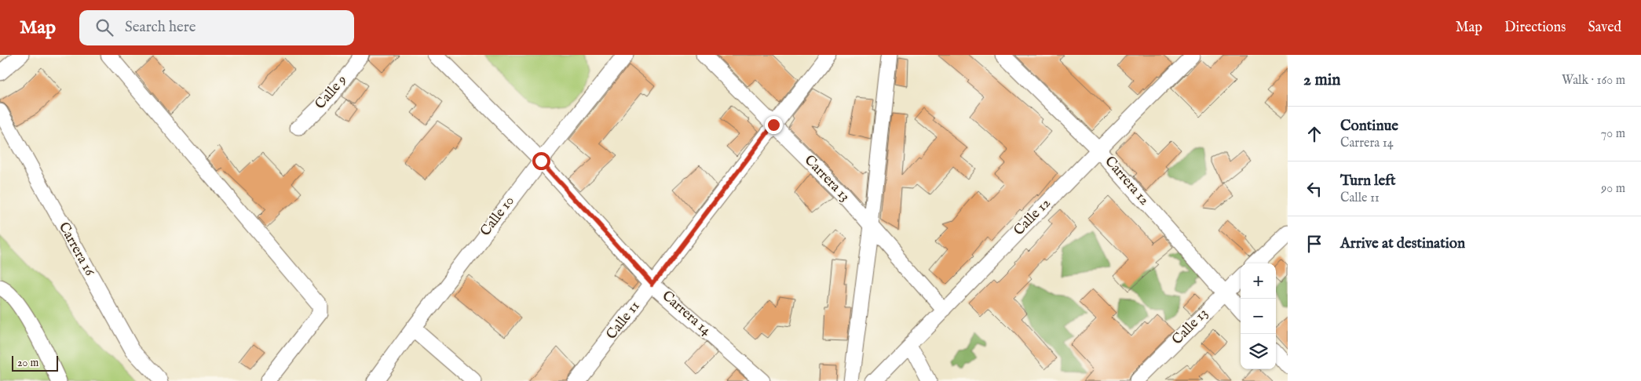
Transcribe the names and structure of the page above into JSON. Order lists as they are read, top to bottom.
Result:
{
  "streets": {
    "street": [
      "Calle 9",
      "Carrera 13",
      "Carrera 12",
      "Calle 10",
      "Calle 12",
      "Carrera 16",
      "Carrera 14",
      "Calle 11",
      "Calle 13"
    ]
  },
  "crossings": [
    ["Carrera 13", "Calle 12"],
    ["Carrera 13", "Calle 11"],
    ["Carrera 12", "Calle 12"],
    ["Carrera 12", "Calle 13"],
    ["Calle 10", "Carrera 14"],
    ["Carrera 14", "Calle 11"]
  ],
  "scale_bar": "20 m",
  "page": {
    "header": "Map",
    "search": "Search here",
    "nav": ["Map", "Directions", "Saved"],
    "heading": ["2 min", "Walk · 160 m"],
    "list": [
      ["Continue", "Carrera 14", "70 m"],
      ["Turn left", "Calle 11", "90 m"],
      "Arrive at destination"
    ],
    "map_buttons": ["+", "−"],
    "scale": "20 m"
  }
}
